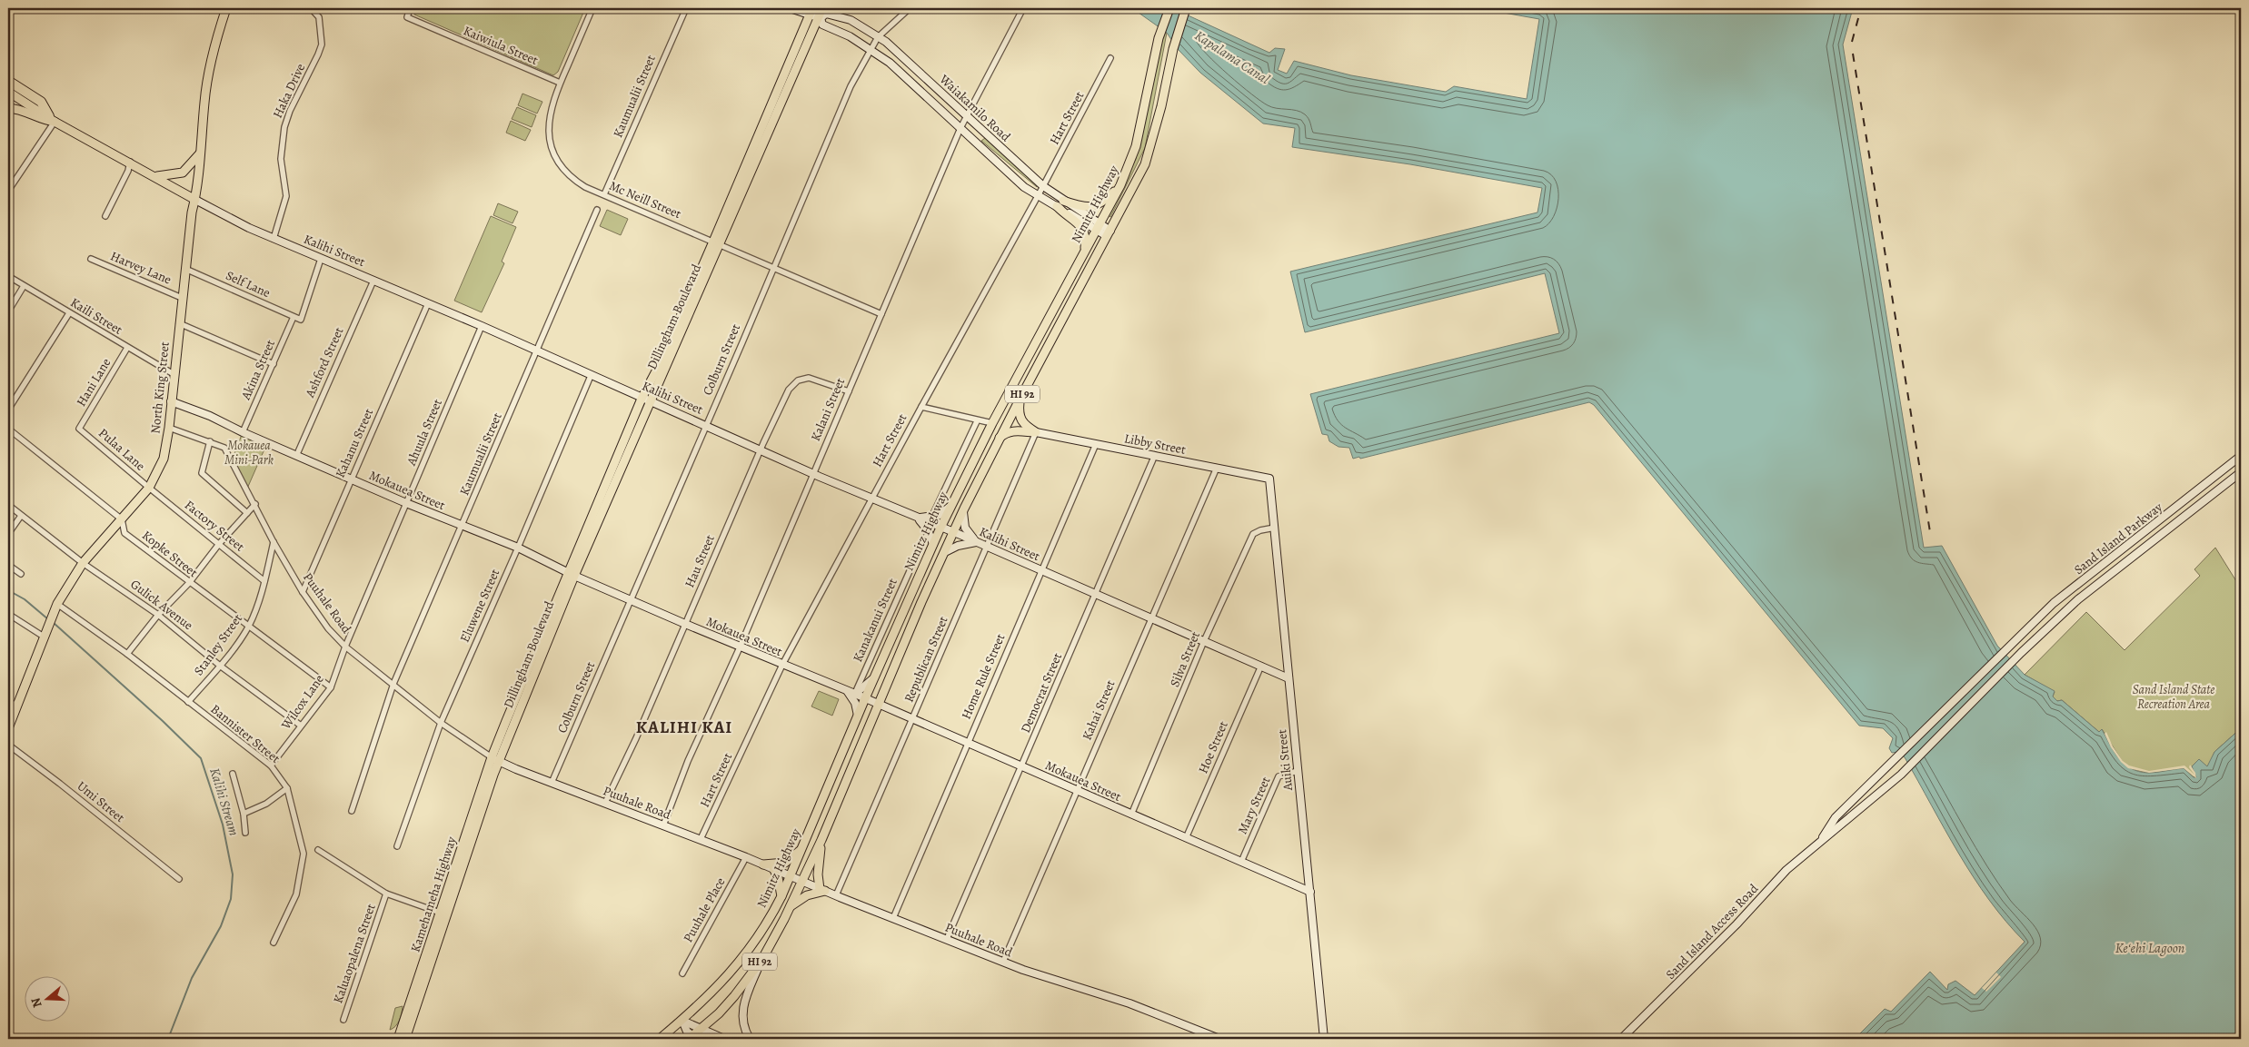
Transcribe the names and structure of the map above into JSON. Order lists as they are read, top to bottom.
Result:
{
  "streets": {
    "main road": [
      "Waiakamilo Road",
      "Nimitz Highway",
      "Kalihi Street",
      "Dillingham Boulevard",
      "North King Street",
      "HI 92",
      "Libby Street",
      "Mokauea Street",
      "Sand Island Parkway",
      "Puuhale Road",
      "Auiki Street",
      "Kamehameha Highway",
      "Sand Island Access Road"
    ],
    "street": [
      "Kaiwiula Street",
      "Haka Drive",
      "Kaumualii Street",
      "Hart Street",
      "Mc Neill Street",
      "Harvey Lane",
      "Self Lane",
      "Kaili Street",
      "Colburn Street",
      "Ashford Street",
      "Akina Street",
      "Hani Lane",
      "Kalani Street",
      "Ahuula Street",
      "Kahanu Street",
      "Pulaa Lane",
      "Factory Street",
      "Kopke Street",
      "Hau Street",
      "Gulick Avenue",
      "Eluwene Street",
      "Kanakanui Street",
      "Stanley Street",
      "Republican Street",
      "Silva Street",
      "Home Rule Street",
      "Democrat Street",
      "Wilcox Lane",
      "Kahai Street",
      "Bannister Street",
      "Hoe Street",
      "Umi Street",
      "Mary Street",
      "Puuhale Place",
      "Kaluaopalena Street"
    ]
  },
  "crossings": [
    ["Kaiwiula Street", "Mc Neill Street"],
    ["Haka Drive", "Kalihi Street"],
    ["Kaumualii Street", "Mc Neill Street"],
    ["Kaumualii Street", "Kalihi Street"],
    ["Kaumualii Street", "Mokauea Street"],
    ["Kaumualii Street", "Puuhale Road"],
    ["Waiakamilo Road", "Hart Street"],
    ["Waiakamilo Road", "Nimitz Highway"],
    ["Waiakamilo Road", "Dillingham Boulevard"],
    ["Waiakamilo Road", "Colburn Street"],
    ["Waiakamilo Road", "Kalani Street"],
    ["Hart Street", "Kalihi Street"],
    ["Hart Street", "Mokauea Street"],
    ["Hart Street", "Puuhale Road"],
    ["Mc Neill Street", "Dillingham Boulevard"],
    ["Mc Neill Street", "Colburn Street"],
    ["Mc Neill Street", "Kalani Street"],
    ["Nimitz Highway", "Kalihi Street"],
    ["Nimitz Highway", "Mokauea Street"],
    ["Nimitz Highway", "Puuhale Road"],
    ["Kalihi Street", "Self Lane"],
    ["Kalihi Street", "Dillingham Boulevard"],
    ["Kalihi Street", "Colburn Street"],
    ["Kalihi Street", "Ashford Street"],
    ["Kalihi Street", "North King Street"],
    ["Kalihi Street", "Kalani Street"],
    ["Kalihi Street", "Ahuula Street"],
    ["Kalihi Street", "Kahanu Street"],
    ["Kalihi Street", "Hau Street"],
    ["Kalihi Street", "Eluwene Street"],
    ["Kalihi Street", "Republican Street"],
    ["Kalihi Street", "Silva Street"],
    ["Kalihi Street", "Home Rule Street"],
    ["Kalihi Street", "Democrat Street"],
    ["Kalihi Street", "Kahai Street"],
    ["Kalihi Street", "Hoe Street"],
    ["Kalihi Street", "Auiki Street"],
    ["Harvey Lane", "North King Street"],
    ["Self Lane", "Akina Street"],
    ["Self Lane", "North King Street"],
    ["Kaili Street", "Hani Lane"],
    ["Kaili Street", "North King Street"],
    ["Dillingham Boulevard", "Mokauea Street"],
    ["Dillingham Boulevard", "Puuhale Road"],
    ["Dillingham Boulevard", "Kamehameha Highway"],
    ["Colburn Street", "Mokauea Street"],
    ["Colburn Street", "Puuhale Road"],
    ["Ashford Street", "Mokauea Street"],
    ["Akina Street", "Mokauea Street"],
    ["Hani Lane", "Pulaa Lane"],
    ["North King Street", "Pulaa Lane"],
    ["North King Street", "Mokauea Street"],
    ["North King Street", "Factory Street"],
    ["North King Street", "Kopke Street"],
    ["North King Street", "Puuhale Road"],
    ["North King Street", "Gulick Avenue"],
    ["North King Street", "Bannister Street"],
    ["Kalani Street", "Mokauea Street"],
    ["Kalani Street", "Hau Street"],
    ["Kalani Street", "Puuhale Road"],
    ["Ahuula Street", "Mokauea Street"],
    ["Ahuula Street", "Puuhale Road"],
    ["Ahuula Street", "Wilcox Lane"],
    ["Kahanu Street", "Mokauea Street"],
    ["Kahanu Street", "Puuhale Road"],
    ["Libby Street", "Republican Street"],
    ["Libby Street", "Home Rule Street"],
    ["Libby Street", "Democrat Street"],
    ["Libby Street", "Kahai Street"],
    ["Libby Street", "Auiki Street"],
    ["Pulaa Lane", "Factory Street"],
    ["Mokauea Street", "Hau Street"],
    ["Mokauea Street", "Eluwene Street"],
    ["Mokauea Street", "Kanakanui Street"],
    ["Mokauea Street", "Republican Street"],
    ["Mokauea Street", "Silva Street"],
    ["Mokauea Street", "Home Rule Street"],
    ["Mokauea Street", "Democrat Street"],
    ["Mokauea Street", "Kahai Street"],
    ["Mokauea Street", "Hoe Street"],
    ["Mokauea Street", "Auiki Street"],
    ["Mokauea Street", "Mary Street"],
    ["Factory Street", "Stanley Street"],
    ["Sand Island Parkway", "Sand Island Access Road"],
    ["Kopke Street", "Stanley Street"],
    ["Kopke Street", "Wilcox Lane"],
    ["Hau Street", "Puuhale Road"],
    ["Puuhale Road", "Eluwene Street"],
    ["Puuhale Road", "Stanley Street"],
    ["Puuhale Road", "Republican Street"],
    ["Puuhale Road", "Home Rule Street"],
    ["Puuhale Road", "Democrat Street"],
    ["Puuhale Road", "Wilcox Lane"],
    ["Puuhale Road", "Kahai Street"],
    ["Puuhale Road", "Kamehameha Highway"],
    ["Puuhale Road", "Puuhale Place"],
    ["Gulick Avenue", "Stanley Street"],
    ["Gulick Avenue", "Wilcox Lane"],
    ["Stanley Street", "Bannister Street"],
    ["Silva Street", "Auiki Street"],
    ["Wilcox Lane", "Bannister Street"],
    ["Auiki Street", "Mary Street"]
  ],
  "districts": ["KALIHI KAI"],
  "water": ["Kapalama Canal", "Kalihi Stream", "Keʻehi Lagoon"],
  "parks": ["Mokauea Mini-Park", "Sand Island State Recreation Area"],
  "north": "left"
}
